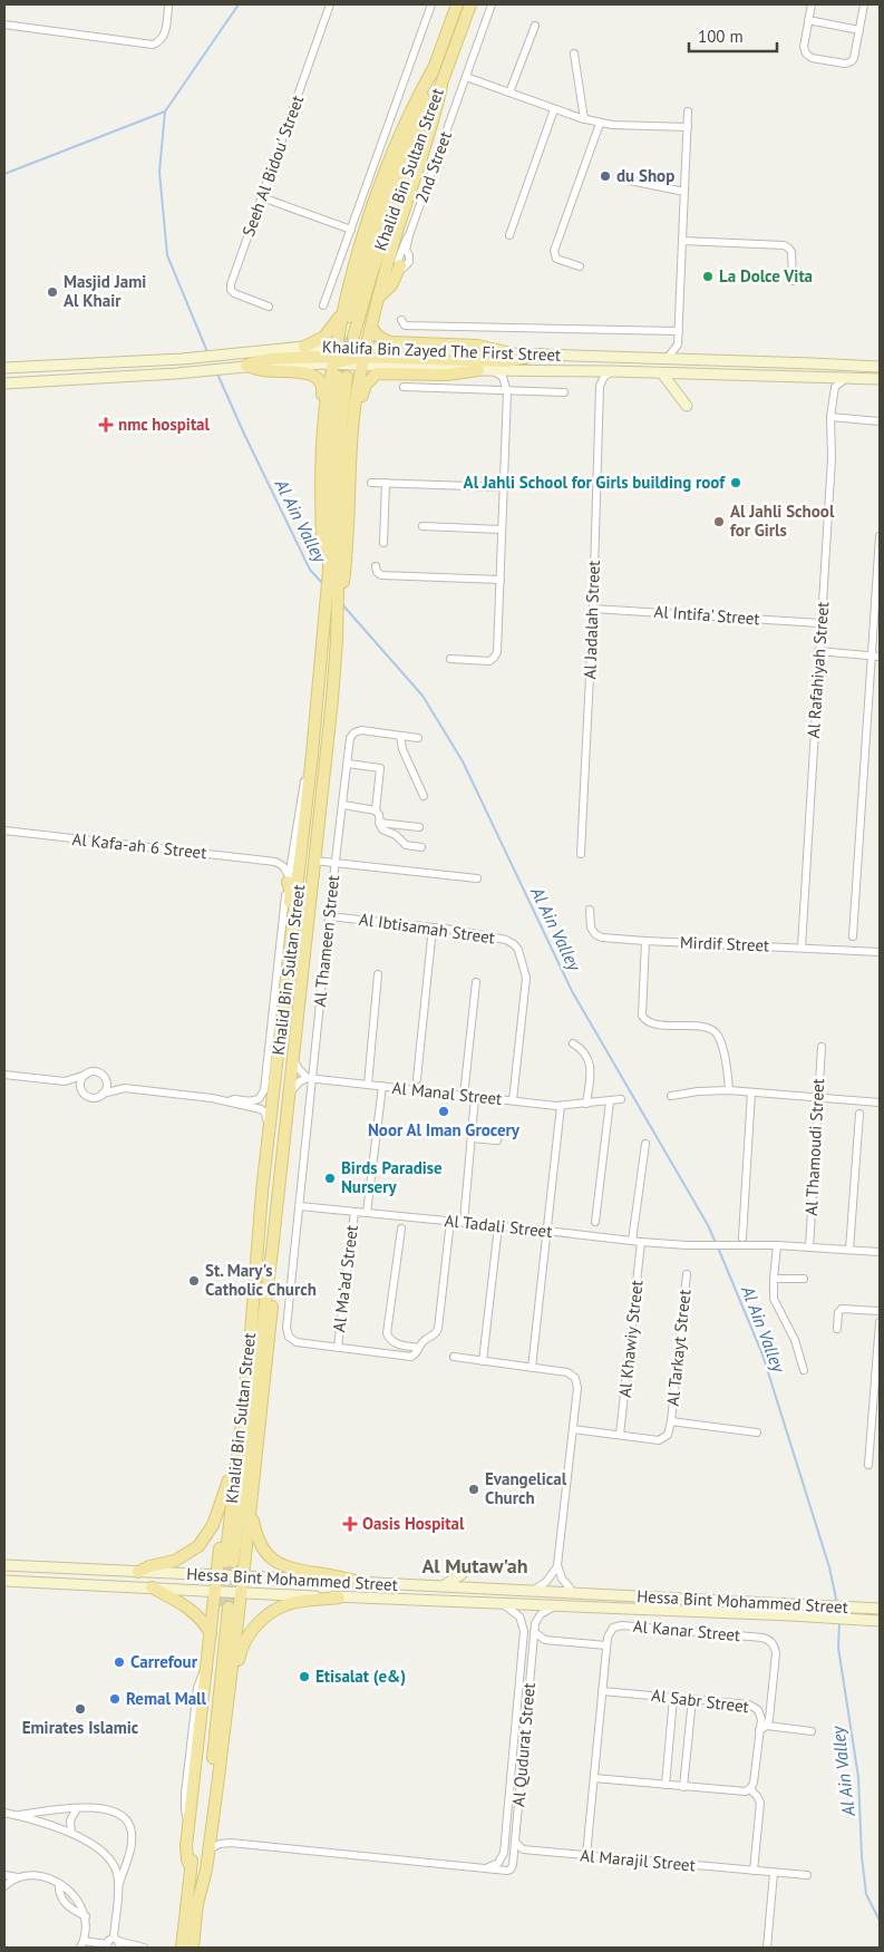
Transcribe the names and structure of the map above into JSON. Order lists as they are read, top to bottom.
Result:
{
  "streets": {
    "main road": ["Khalid Bin Sultan Street", "Khalifa Bin Zayed The First Street", "Hessa Bint Mohammed Street"],
    "street": [
      "Seeh Al Bidou' Street",
      "2nd Street",
      "Al Intifa' Street",
      "Al Jadalah Street",
      "Al Rafahiyah Street",
      "Al Kafa-ah 6 Street",
      "Al Ibtisamah Street",
      "Al Thameen Street",
      "Mirdif Street",
      "Al Manal Street",
      "Al Thamoudi Street",
      "Al Tadali Street",
      "Al Ma'ad Street",
      "Al Khawiy Street",
      "Al Tarkayt Street",
      "Al Kanar Street",
      "Al Sabr Street",
      "Al Qudurat Street",
      "Al Marajil Street"
    ]
  },
  "crossings": [
    ["Al Intifa' Street", "Al Jadalah Street"],
    ["Al Intifa' Street", "Al Rafahiyah Street"],
    ["Al Rafahiyah Street", "Mirdif Street"],
    ["Al Ibtisamah Street", "Al Thameen Street"],
    ["Al Ibtisamah Street", "Al Manal Street"],
    ["Al Thameen Street", "Al Manal Street"],
    ["Al Thameen Street", "Al Tadali Street"],
    ["Al Thameen Street", "Al Ma'ad Street"],
    ["Al Thamoudi Street", "Al Tadali Street"],
    ["Al Tadali Street", "Al Ma'ad Street"],
    ["Al Tadali Street", "Al Khawiy Street"],
    ["Al Khawiy Street", "Al Tarkayt Street"],
    ["Hessa Bint Mohammed Street", "Al Qudurat Street"]
  ],
  "districts": ["Al Mutaw'ah"],
  "water": ["Al Ain Valley"],
  "places": {
    "other": [
      "du Shop",
      "La Dolce Vita",
      "Masjid Jami Al Khair",
      "Al Jahli School for Girls building roof",
      "Al Jahli School for Girls",
      "Noor Al Iman Grocery",
      "Birds Paradise Nursery",
      "St. Mary's Catholic Church",
      "Evangelical Church",
      "Carrefour",
      "Etisalat (e&)",
      "Remal Mall",
      "Emirates Islamic"
    ],
    "health": ["nmc hospital", "Oasis Hospital"]
  },
  "scale_bar": "100 m"
}
